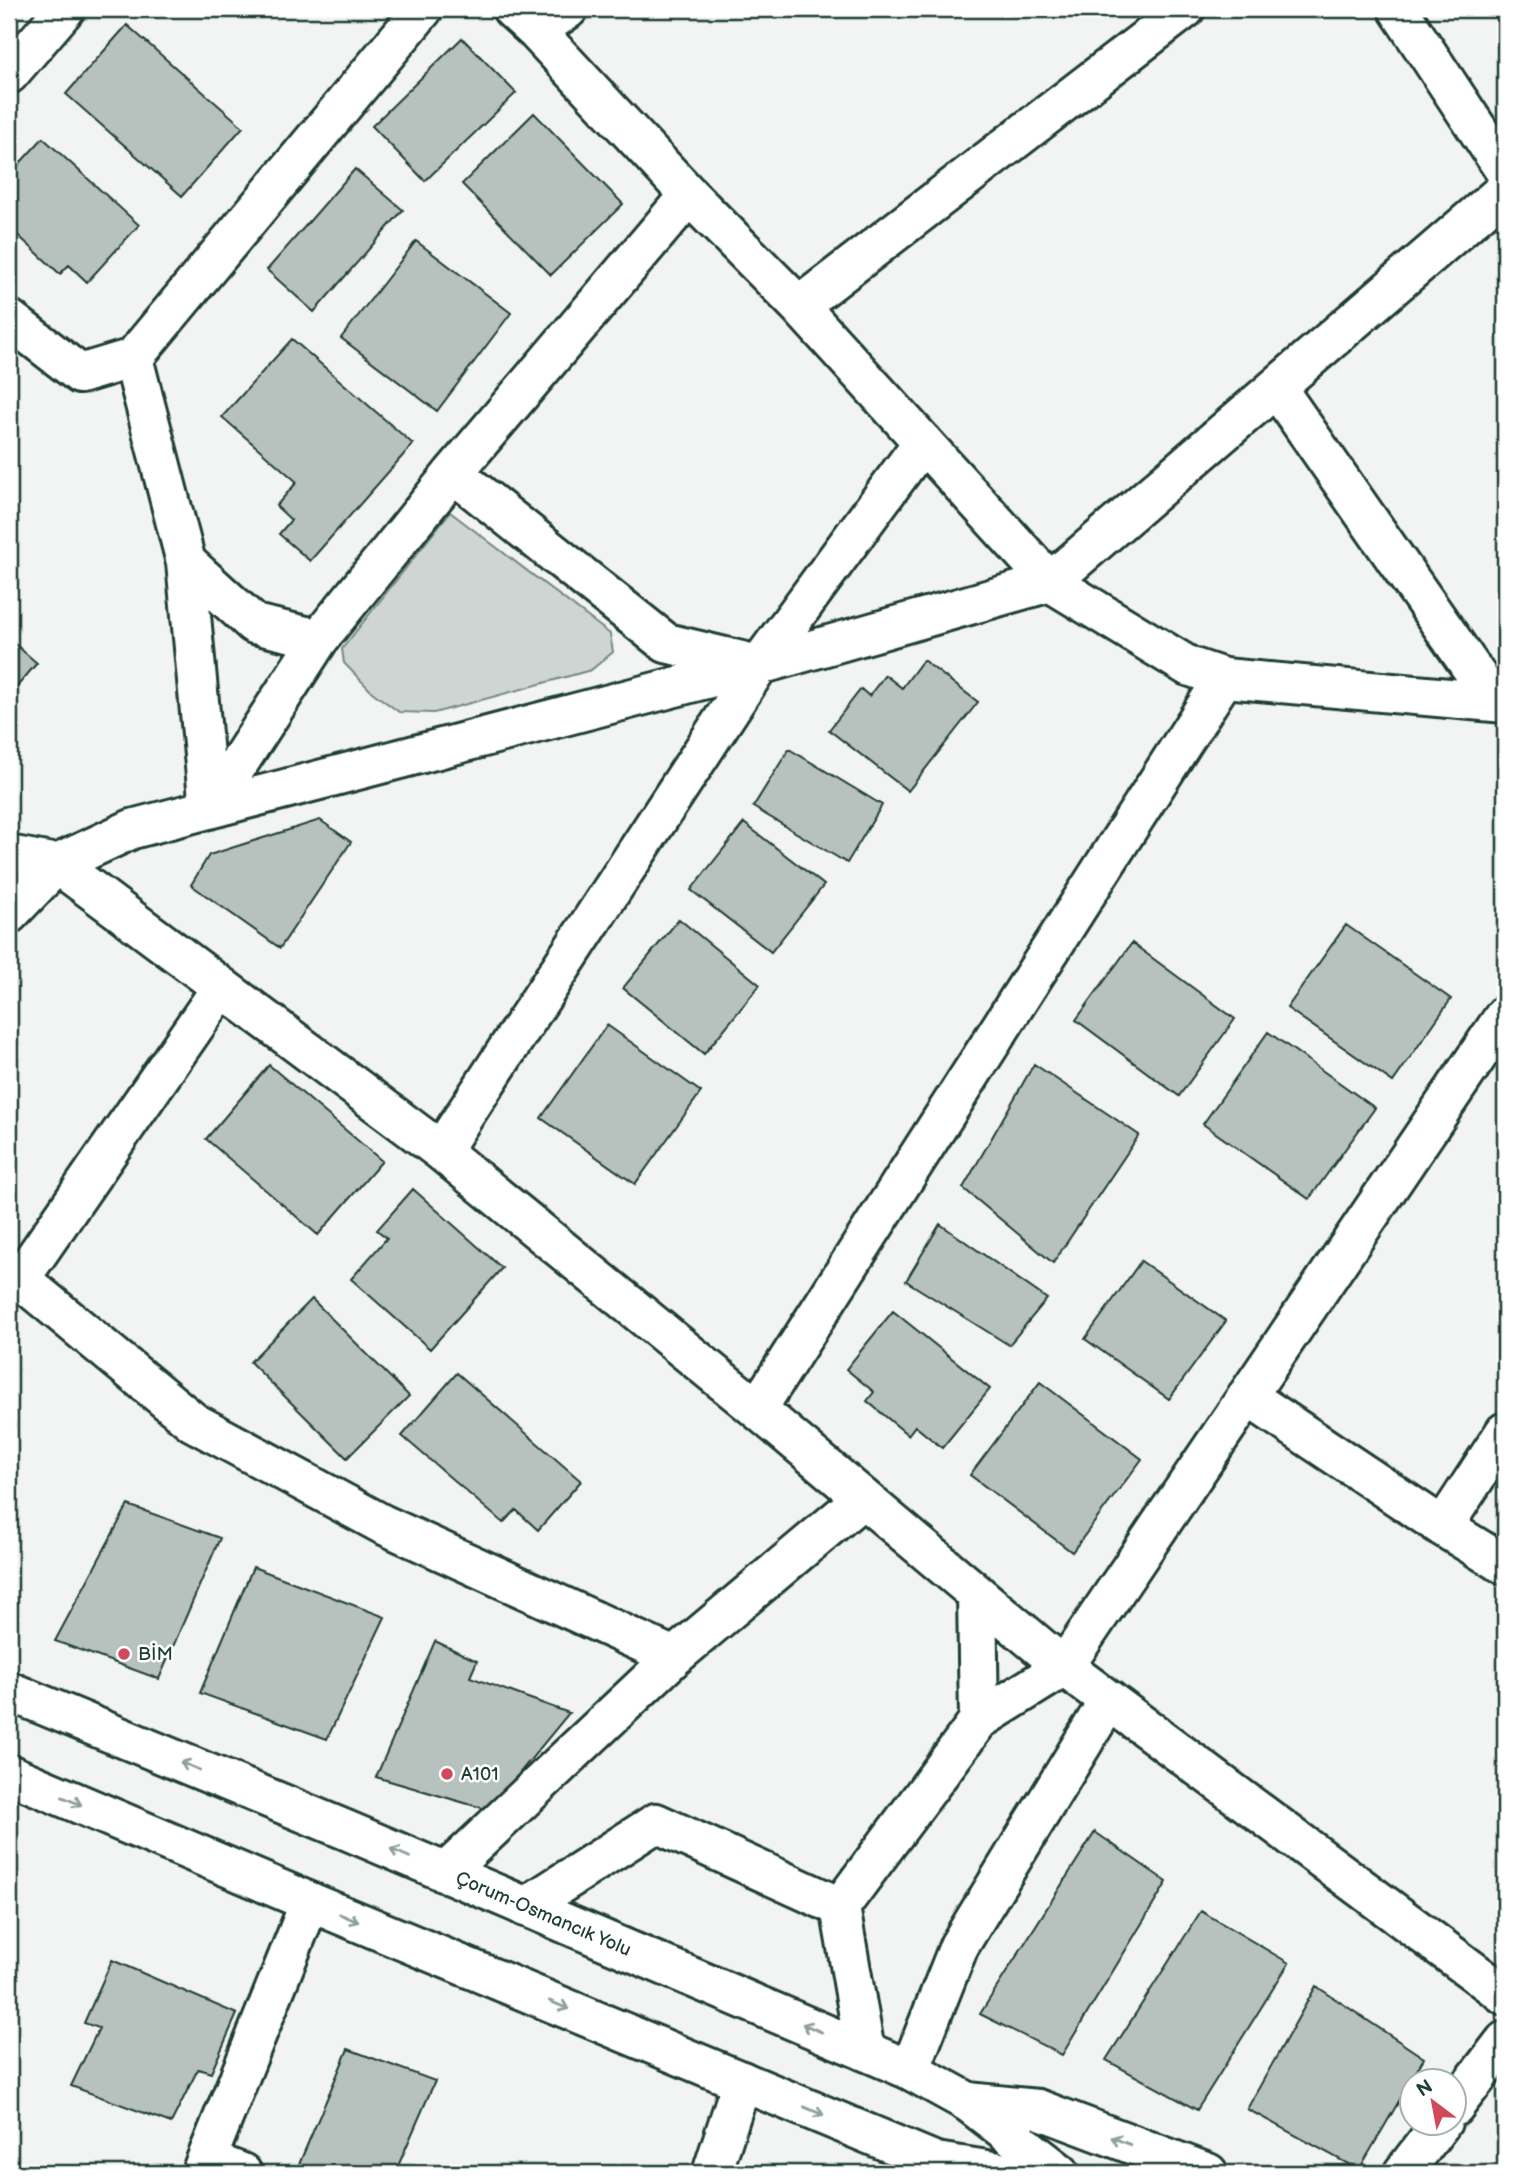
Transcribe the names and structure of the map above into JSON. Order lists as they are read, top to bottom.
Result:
{
  "streets": {
    "main road": ["Çorum-Osmancık Yolu"]
  },
  "places": ["BİM", "A101"],
  "north": "top left"
}
